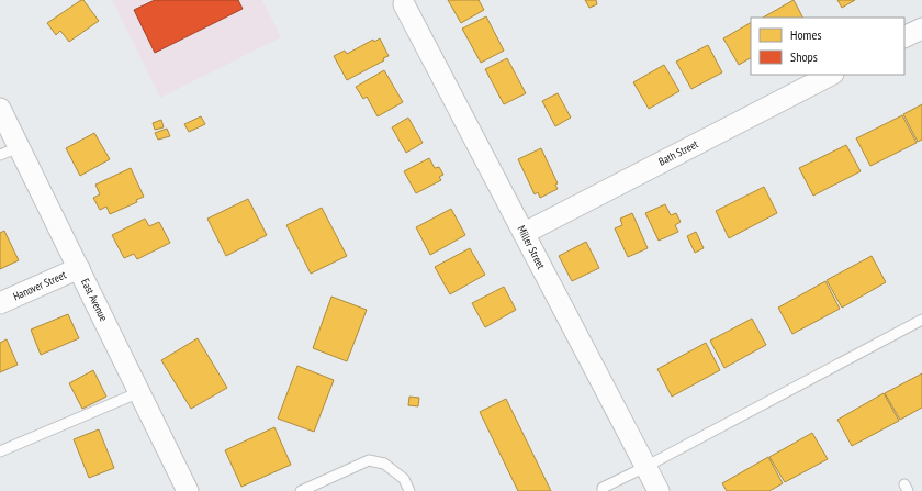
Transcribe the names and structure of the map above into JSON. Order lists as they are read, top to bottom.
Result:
{
  "streets": {
    "street": [
      "Bath Street",
      "Miller Street",
      "Hanover Street",
      "East Avenue"
    ]
  },
  "crossings": [
    ["Bath Street", "Miller Street"],
    ["Hanover Street", "East Avenue"]
  ],
  "legend": ["Homes", "Shops"]
}
